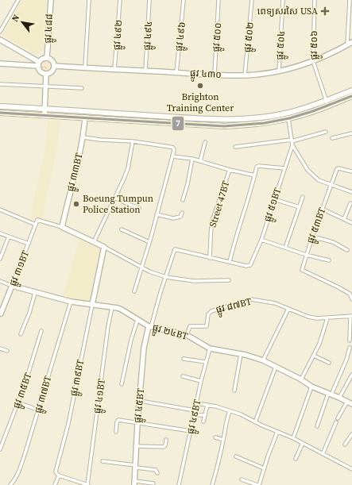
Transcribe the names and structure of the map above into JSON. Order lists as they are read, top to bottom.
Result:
{
  "streets": {
    "street": [
      "ផ្លូវ ៤៨៨",
      "ផ្លូវ ៤៩២",
      "ផ្លូវ ៤៩៤",
      "ផ្លូវ ៤៩៦",
      "ផ្លូវ ៥០០",
      "ផ្លូវ ៥០២",
      "ផ្លូវ ៥០៤",
      "ផ្លូវ ៥០៦",
      "ផ្លូវ ៤៣០",
      "ផ្លូវ ៣៣BT",
      "Street 47BT",
      "ផ្លូវ ៥១BT",
      "ផ្លូវ ៥៣BT",
      "ផ្លូវ ៣១BT",
      "ផ្លូវ ៨៧BT",
      "ផ្លូវ ២៤BT",
      "ផ្លូវ ៣៩BT",
      "ផ្លូវ ៣៥BT",
      "ផ្លូវ ៣៧BT",
      "ផ្លូវ ៤១BT",
      "ផ្លូវ ៤៥BT",
      "ផ្លូវ ៤៩BT"
    ]
  },
  "crossings": [
    ["ផ្លូវ ៤៨៨", "ផ្លូវ ៤៣០"],
    ["ផ្លូវ ៤៩២", "ផ្លូវ ៤៣០"],
    ["ផ្លូវ ៤៩៤", "ផ្លូវ ៤៣០"],
    ["ផ្លូវ ៤៩៦", "ផ្លូវ ៤៣០"],
    ["ផ្លូវ ៥០០", "ផ្លូវ ៤៣០"],
    ["ផ្លូវ ៥០២", "ផ្លូវ ៤៣០"],
    ["ផ្លូវ ៥០៤", "ផ្លូវ ៤៣០"],
    ["ផ្លូវ ៥០៦", "ផ្លូវ ៤៣០"],
    ["ផ្លូវ ៣៣BT", "ផ្លូវ ៣១BT"],
    ["ផ្លូវ ៣១BT", "ផ្លូវ ២៤BT"],
    ["ផ្លូវ ៨៧BT", "ផ្លូវ ២៤BT"],
    ["ផ្លូវ ២៤BT", "ផ្លូវ ៣៩BT"],
    ["ផ្លូវ ២៤BT", "ផ្លូវ ៣៧BT"],
    ["ផ្លូវ ២៤BT", "ផ្លូវ ៤១BT"],
    ["ផ្លូវ ២៤BT", "ផ្លូវ ៤៥BT"],
    ["ផ្លូវ ២៤BT", "ផ្លូវ ៤៩BT"]
  ],
  "places": {
    "health": ["ពេទ្យសរសៃ USA"],
    "other": ["Brighton Training Center", "Boeung Tumpun Police Station"]
  },
  "lines": ["transit line 7"],
  "north": "top left"
}
